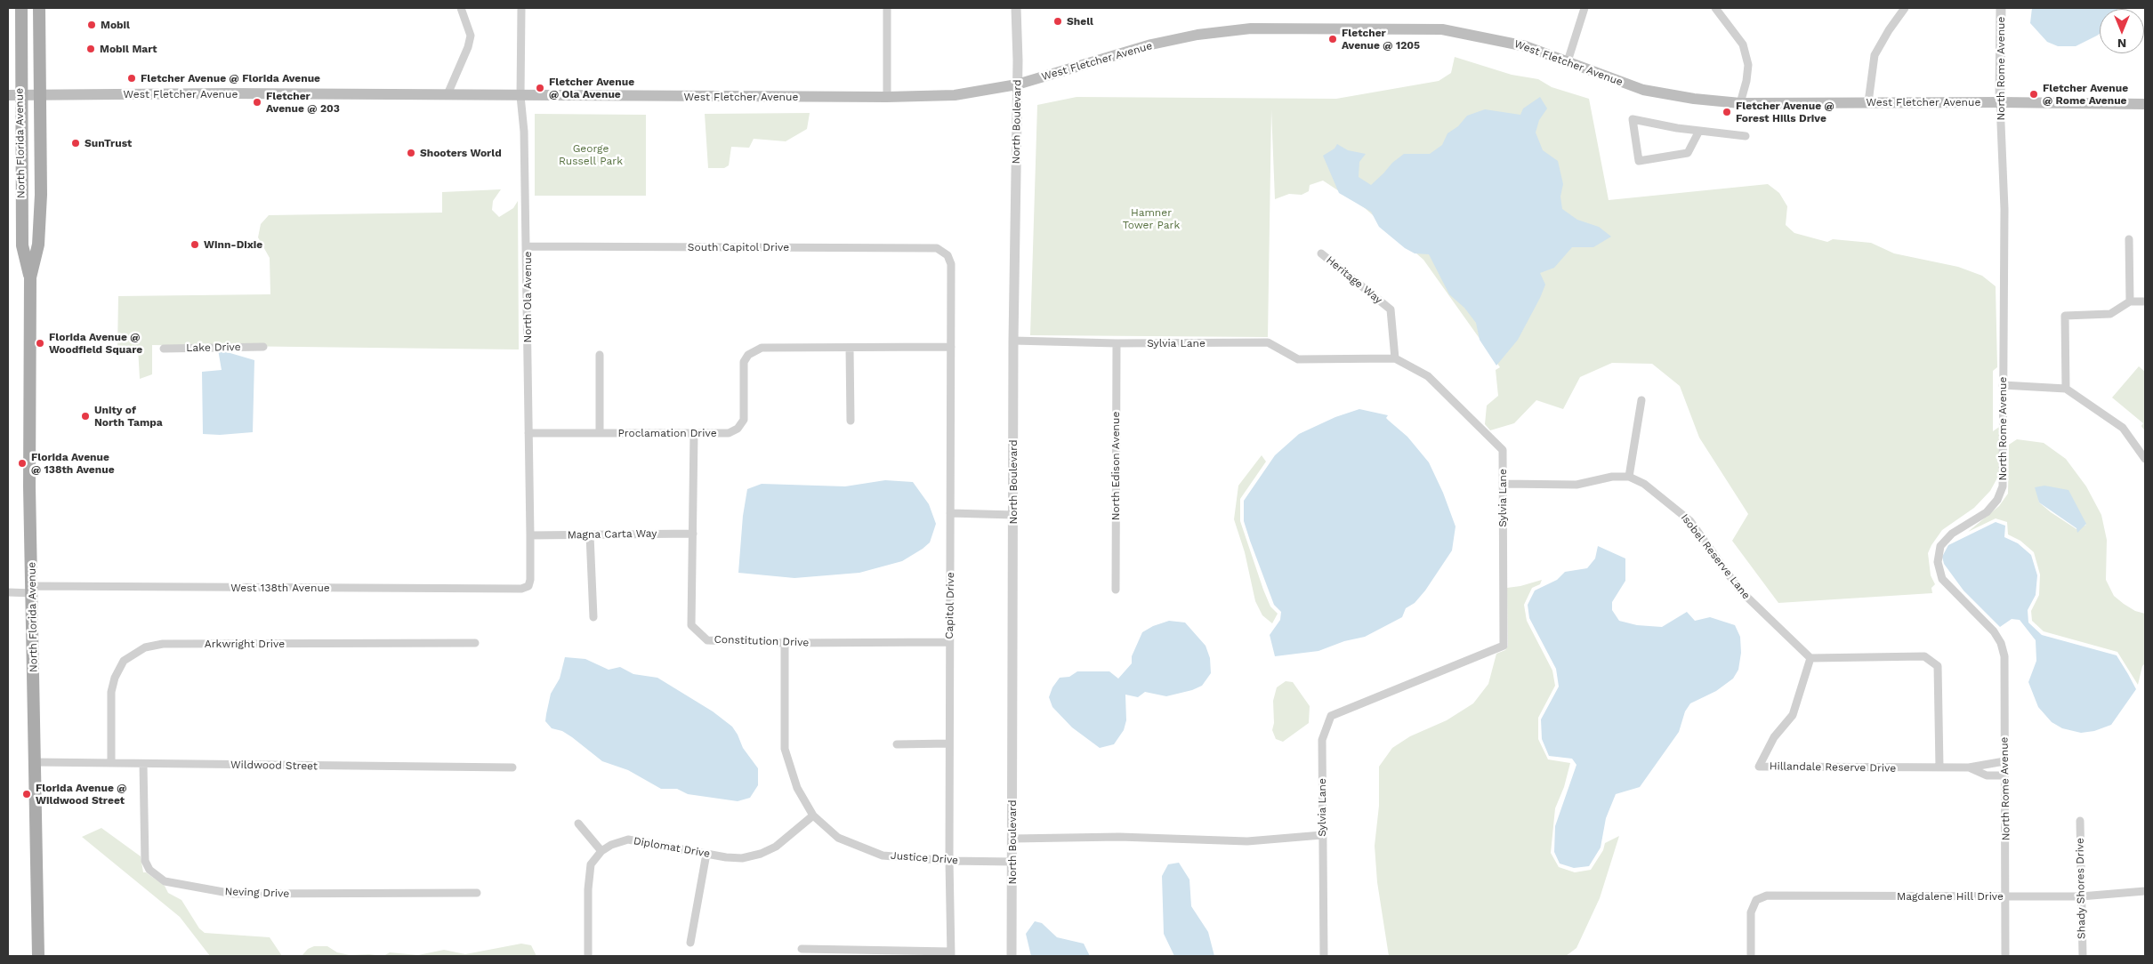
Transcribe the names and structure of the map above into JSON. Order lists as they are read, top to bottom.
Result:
{
  "streets": {
    "main road": ["West Fletcher Avenue", "North Florida Avenue"],
    "street": [
      "North Rome Avenue",
      "North Boulevard",
      "South Capitol Drive",
      "Heritage Way",
      "North Ola Avenue",
      "Sylvia Lane",
      "Lake Drive",
      "Proclamation Drive",
      "North Edison Avenue",
      "Magna Carta Way",
      "Isobel Reserve Lane",
      "West 138th Avenue",
      "Capitol Drive",
      "Constitution Drive",
      "Arkwright Drive",
      "Wildwood Street",
      "Hillandale Reserve Drive",
      "Diplomat Drive",
      "Justice Drive",
      "Shady Shores Drive",
      "Neving Drive",
      "Magdalene Hill Drive"
    ]
  },
  "crossings": [
    ["West Fletcher Avenue", "North Rome Avenue"],
    ["West Fletcher Avenue", "North Boulevard"],
    ["West Fletcher Avenue", "North Florida Avenue"],
    ["West Fletcher Avenue", "North Ola Avenue"],
    ["North Rome Avenue", "Hillandale Reserve Drive"],
    ["North Rome Avenue", "Magdalene Hill Drive"],
    ["North Boulevard", "Sylvia Lane"],
    ["North Boulevard", "Justice Drive"],
    ["North Florida Avenue", "West 138th Avenue"],
    ["North Florida Avenue", "Wildwood Street"],
    ["South Capitol Drive", "North Ola Avenue"],
    ["South Capitol Drive", "Capitol Drive"],
    ["Heritage Way", "Sylvia Lane"],
    ["North Ola Avenue", "Proclamation Drive"],
    ["North Ola Avenue", "Magna Carta Way"],
    ["North Ola Avenue", "West 138th Avenue"],
    ["Sylvia Lane", "North Edison Avenue"],
    ["Proclamation Drive", "Capitol Drive"],
    ["Proclamation Drive", "Constitution Drive"],
    ["Magna Carta Way", "Constitution Drive"],
    ["Isobel Reserve Lane", "Hillandale Reserve Drive"],
    ["Capitol Drive", "Constitution Drive"],
    ["Capitol Drive", "Justice Drive"],
    ["Constitution Drive", "Justice Drive"],
    ["Arkwright Drive", "Wildwood Street"],
    ["Wildwood Street", "Neving Drive"],
    ["Diplomat Drive", "Justice Drive"],
    ["Shady Shores Drive", "Magdalene Hill Drive"]
  ],
  "parks": ["George Russell Park", "Hamner Tower Park"],
  "places": [
    "Shell",
    "Mobil",
    "Fletcher Avenue @ 1205",
    "Mobil Mart",
    "Fletcher Avenue @ Florida Avenue",
    "Fletcher Avenue @ Ola Avenue",
    "Fletcher Avenue @ Rome Avenue",
    "Fletcher Avenue @ 203",
    "Fletcher Avenue @ Forest Hills Drive",
    "SunTrust",
    "Shooters World",
    "Winn-Dixie",
    "Florida Avenue @ Woodfield Square",
    "Unity of North Tampa",
    "Florida Avenue @ 138th Avenue",
    "Florida Avenue @ Wildwood Street"
  ],
  "north": "bottom"
}
